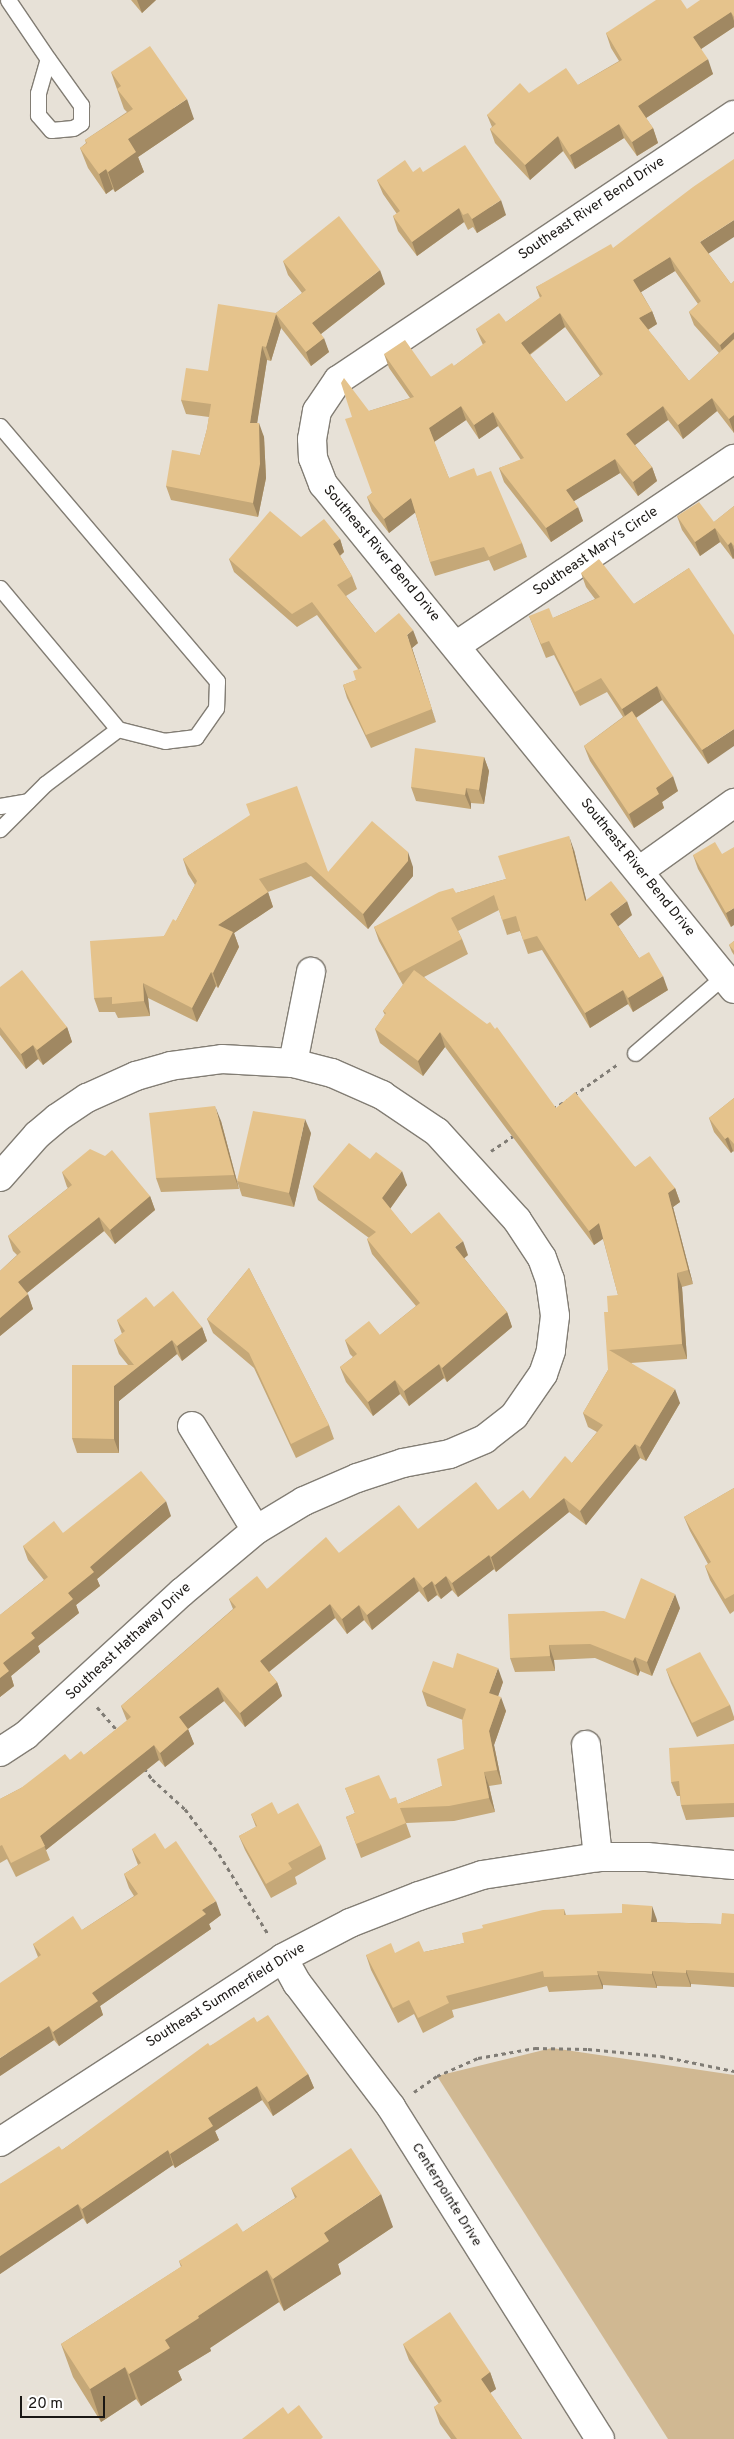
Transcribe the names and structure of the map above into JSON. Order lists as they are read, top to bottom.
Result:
{
  "streets": {
    "street": [
      "Southeast River Bend Drive",
      "Southeast Mary's Circle",
      "Southeast Hathaway Drive",
      "Southeast Summerfield Drive",
      "Centerpointe Drive"
    ]
  },
  "crossings": [
    ["Southeast River Bend Drive", "Southeast Mary's Circle"],
    ["Southeast Summerfield Drive", "Centerpointe Drive"]
  ],
  "scale_bar": "20 m"
}
